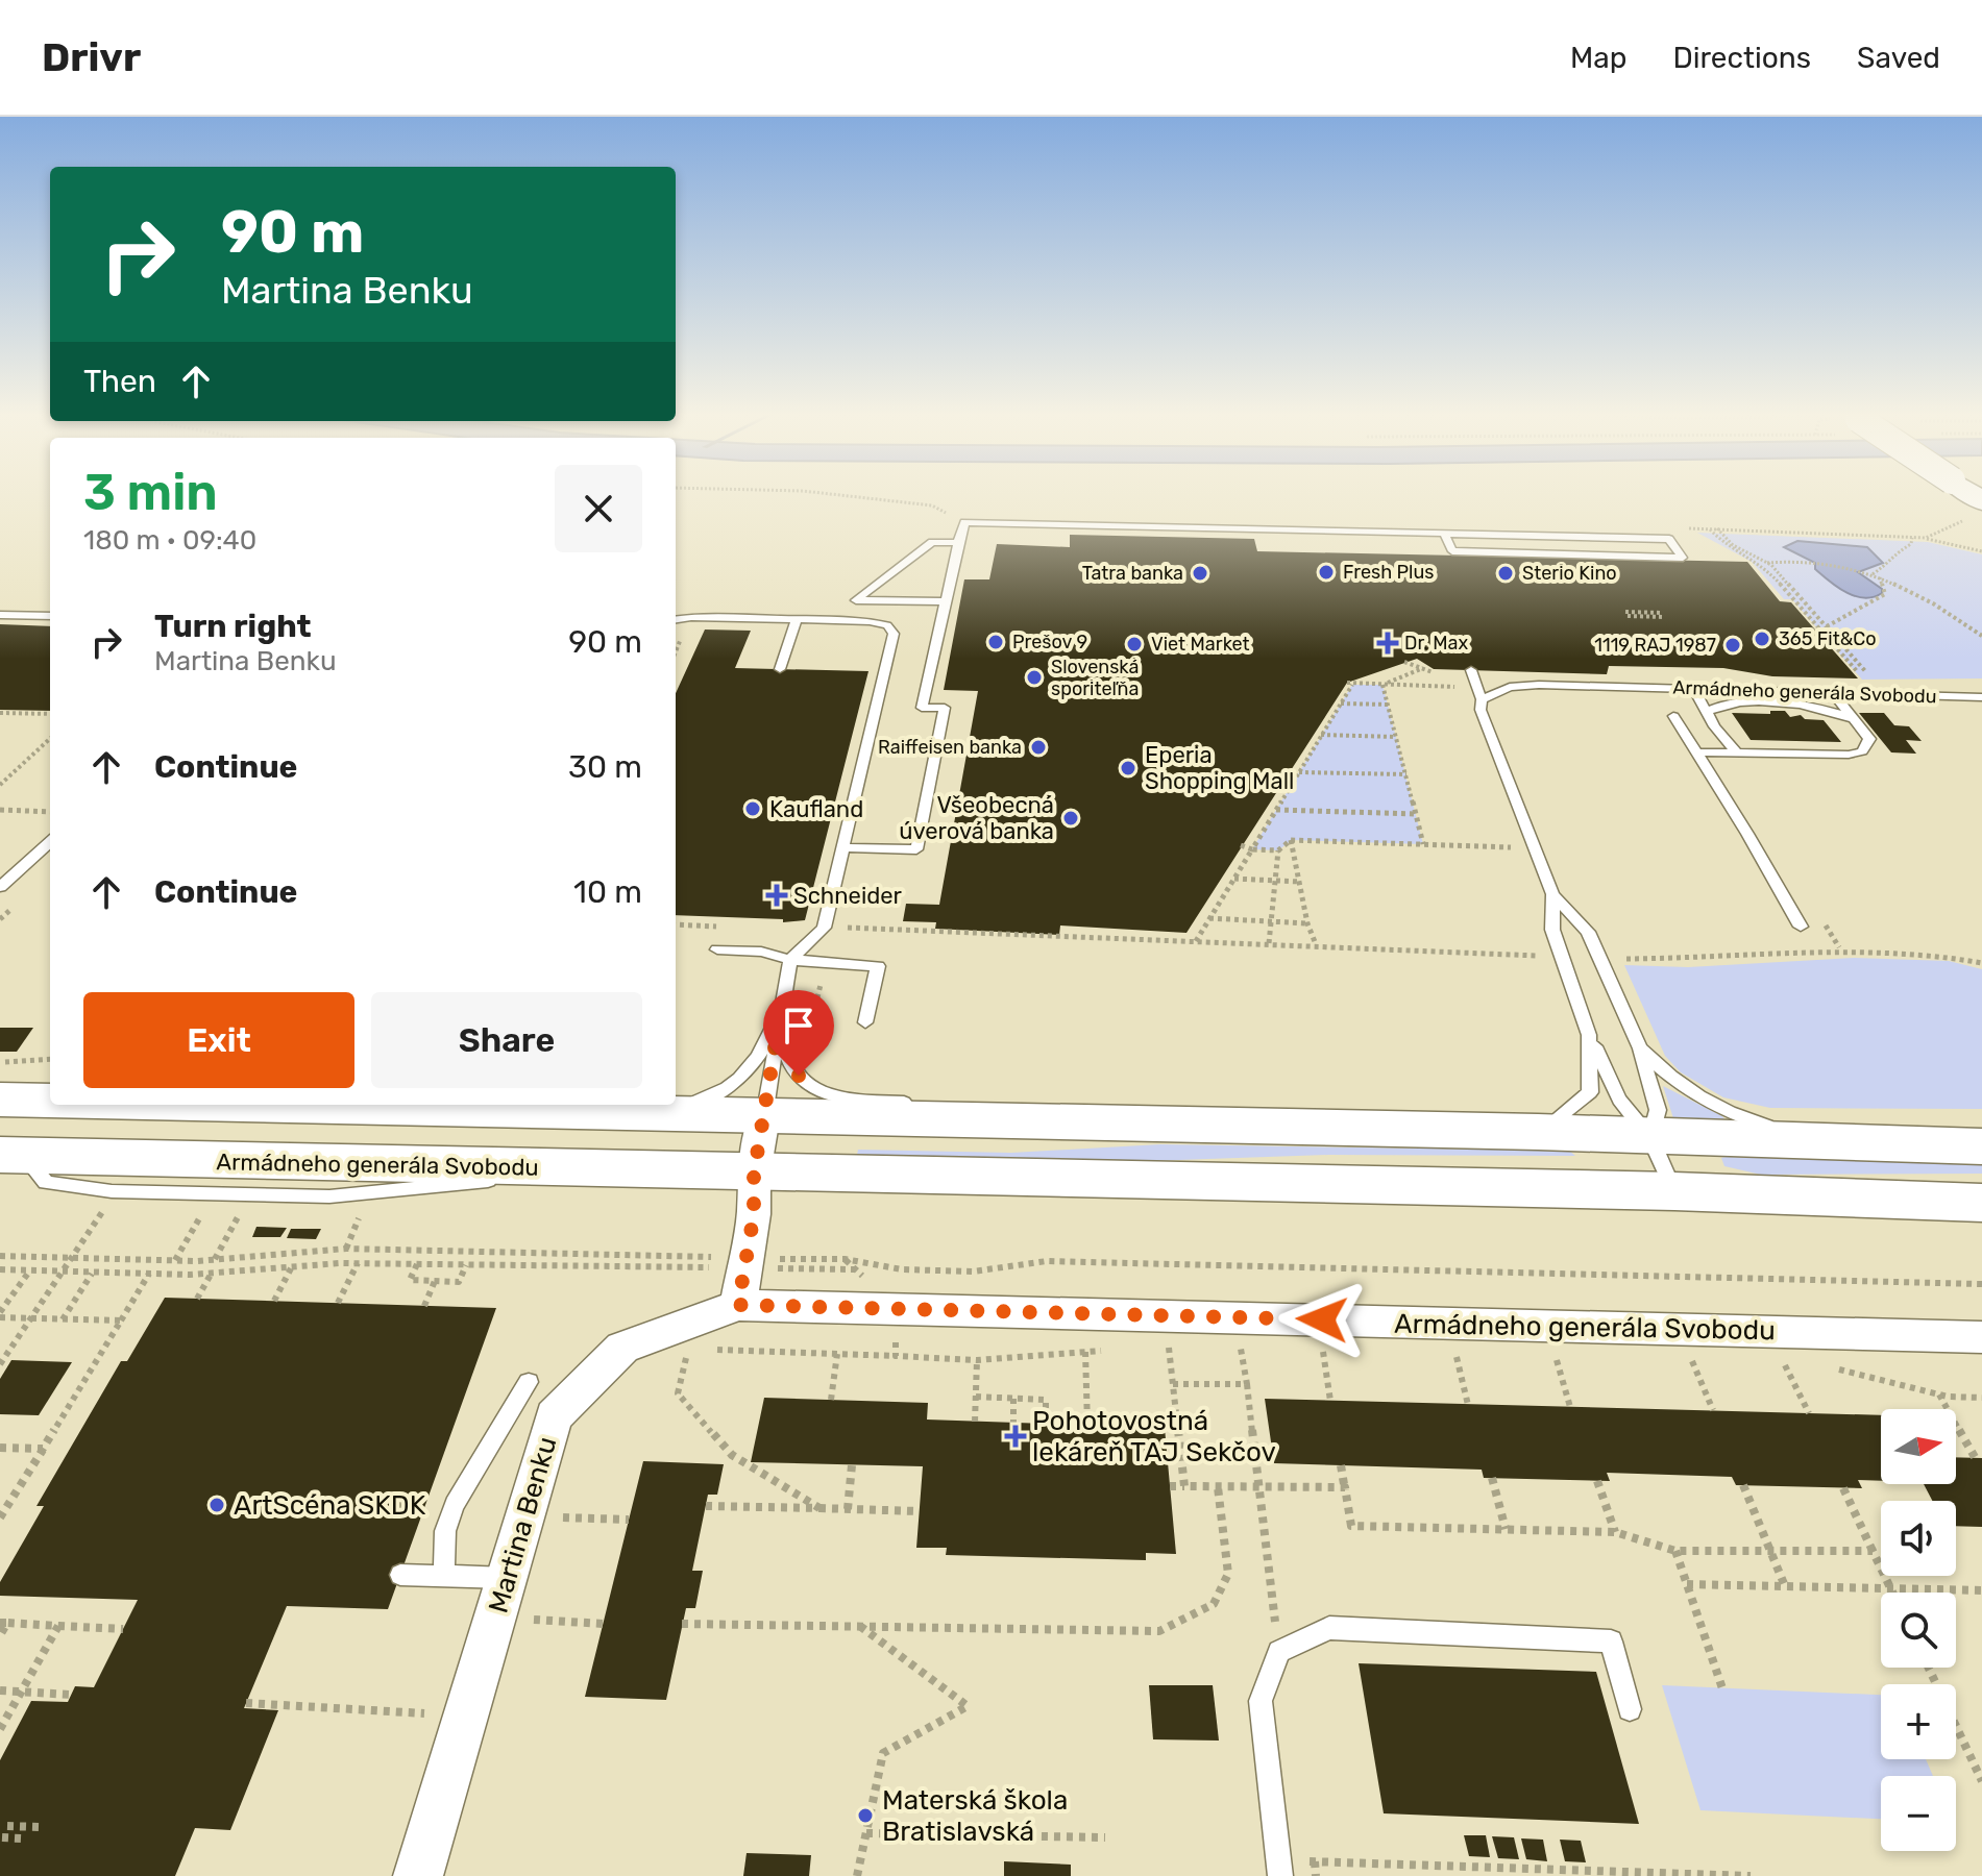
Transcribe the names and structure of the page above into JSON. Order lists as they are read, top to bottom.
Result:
{
  "streets": {
    "street": ["Armádneho generála Svobodu", "Martina Benku"]
  },
  "crossings": [
    ["Armádneho generála Svobodu", "Martina Benku"]
  ],
  "places": {
    "other": [
      "Fresh Plus",
      "Tatra banka",
      "Sterio Kino",
      "365 Fit&Co",
      "Prešov 9",
      "Viet Market",
      "1119 RAJ 1987",
      "Slovenská sporiteľňa",
      "Raiffeisen banka",
      "Eperia Shopping Mall",
      "Kaufland",
      "Všeobecná úverová banka",
      "ArtScéna SKDK",
      "Materská škola Bratislavská"
    ],
    "health": ["Dr. Max", "Schneider", "Pohotovostná lekáreň TAJ Sekčov"]
  },
  "north": "right",
  "page": {
    "header": "Drivr",
    "nav": ["Map", "Directions", "Saved"],
    "turn": ["90 m", "Martina Benku"],
    "then": "Then",
    "heading": ["3 min", "180 m · 09:40"],
    "list": [
      {
        "name": "Turn right",
        "note": "Martina Benku",
        "value": "90 m"
      },
      {
        "name": "Continue",
        "value": "30 m"
      },
      {
        "name": "Continue",
        "value": "10 m"
      }
    ],
    "buttons": ["Exit", "Share"],
    "map_buttons": ["+", "−"]
  }
}
